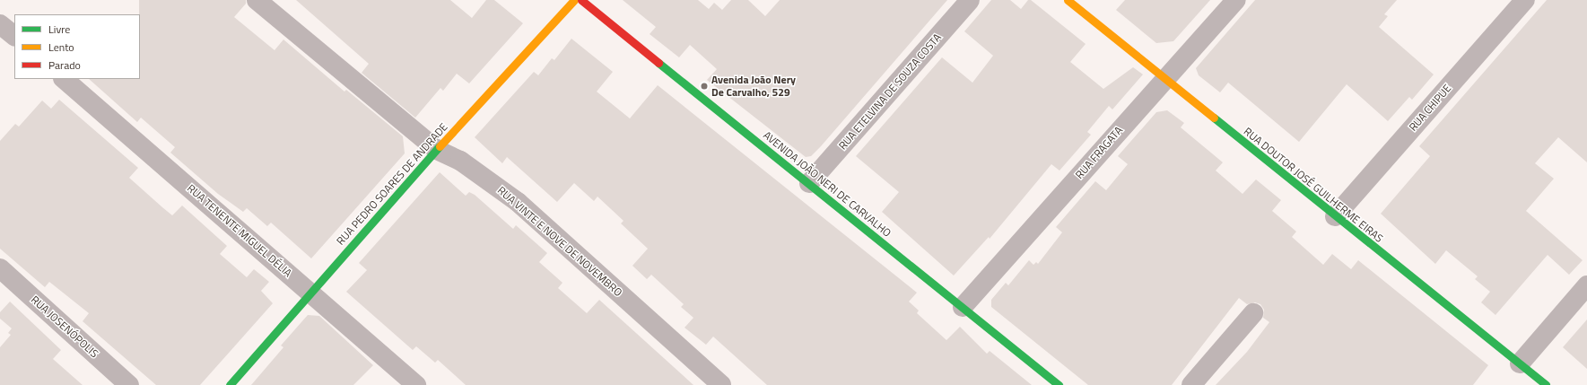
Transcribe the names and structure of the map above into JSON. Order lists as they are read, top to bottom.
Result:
{
  "streets": {
    "street": [
      "RUA ETELVINA DE SOUZA COSTA",
      "RUA CHIPUE",
      "RUA FRAGATA",
      "RUA PEDRO SOARES DE ANDRADE",
      "AVENIDA JOÃO NERI DE CARVALHO",
      "RUA DOUTOR JOSÉ GUILHERME EIRAS",
      "RUA TENENTE MIGUEL DÉLIA",
      "RUA VINTE E NOVE DE NOVEMBRO",
      "RUA JOSENÓPOLIS"
    ]
  },
  "crossings": [
    ["RUA ETELVINA DE SOUZA COSTA", "AVENIDA JOÃO NERI DE CARVALHO"],
    ["RUA CHIPUE", "RUA DOUTOR JOSÉ GUILHERME EIRAS"],
    ["RUA FRAGATA", "AVENIDA JOÃO NERI DE CARVALHO"],
    ["RUA FRAGATA", "RUA DOUTOR JOSÉ GUILHERME EIRAS"],
    ["RUA PEDRO SOARES DE ANDRADE", "RUA TENENTE MIGUEL DÉLIA"],
    ["RUA PEDRO SOARES DE ANDRADE", "RUA VINTE E NOVE DE NOVEMBRO"]
  ],
  "places": ["Avenida João Nery De Carvalho, 529"],
  "legend": ["Livre", "Lento", "Parado"]
}
